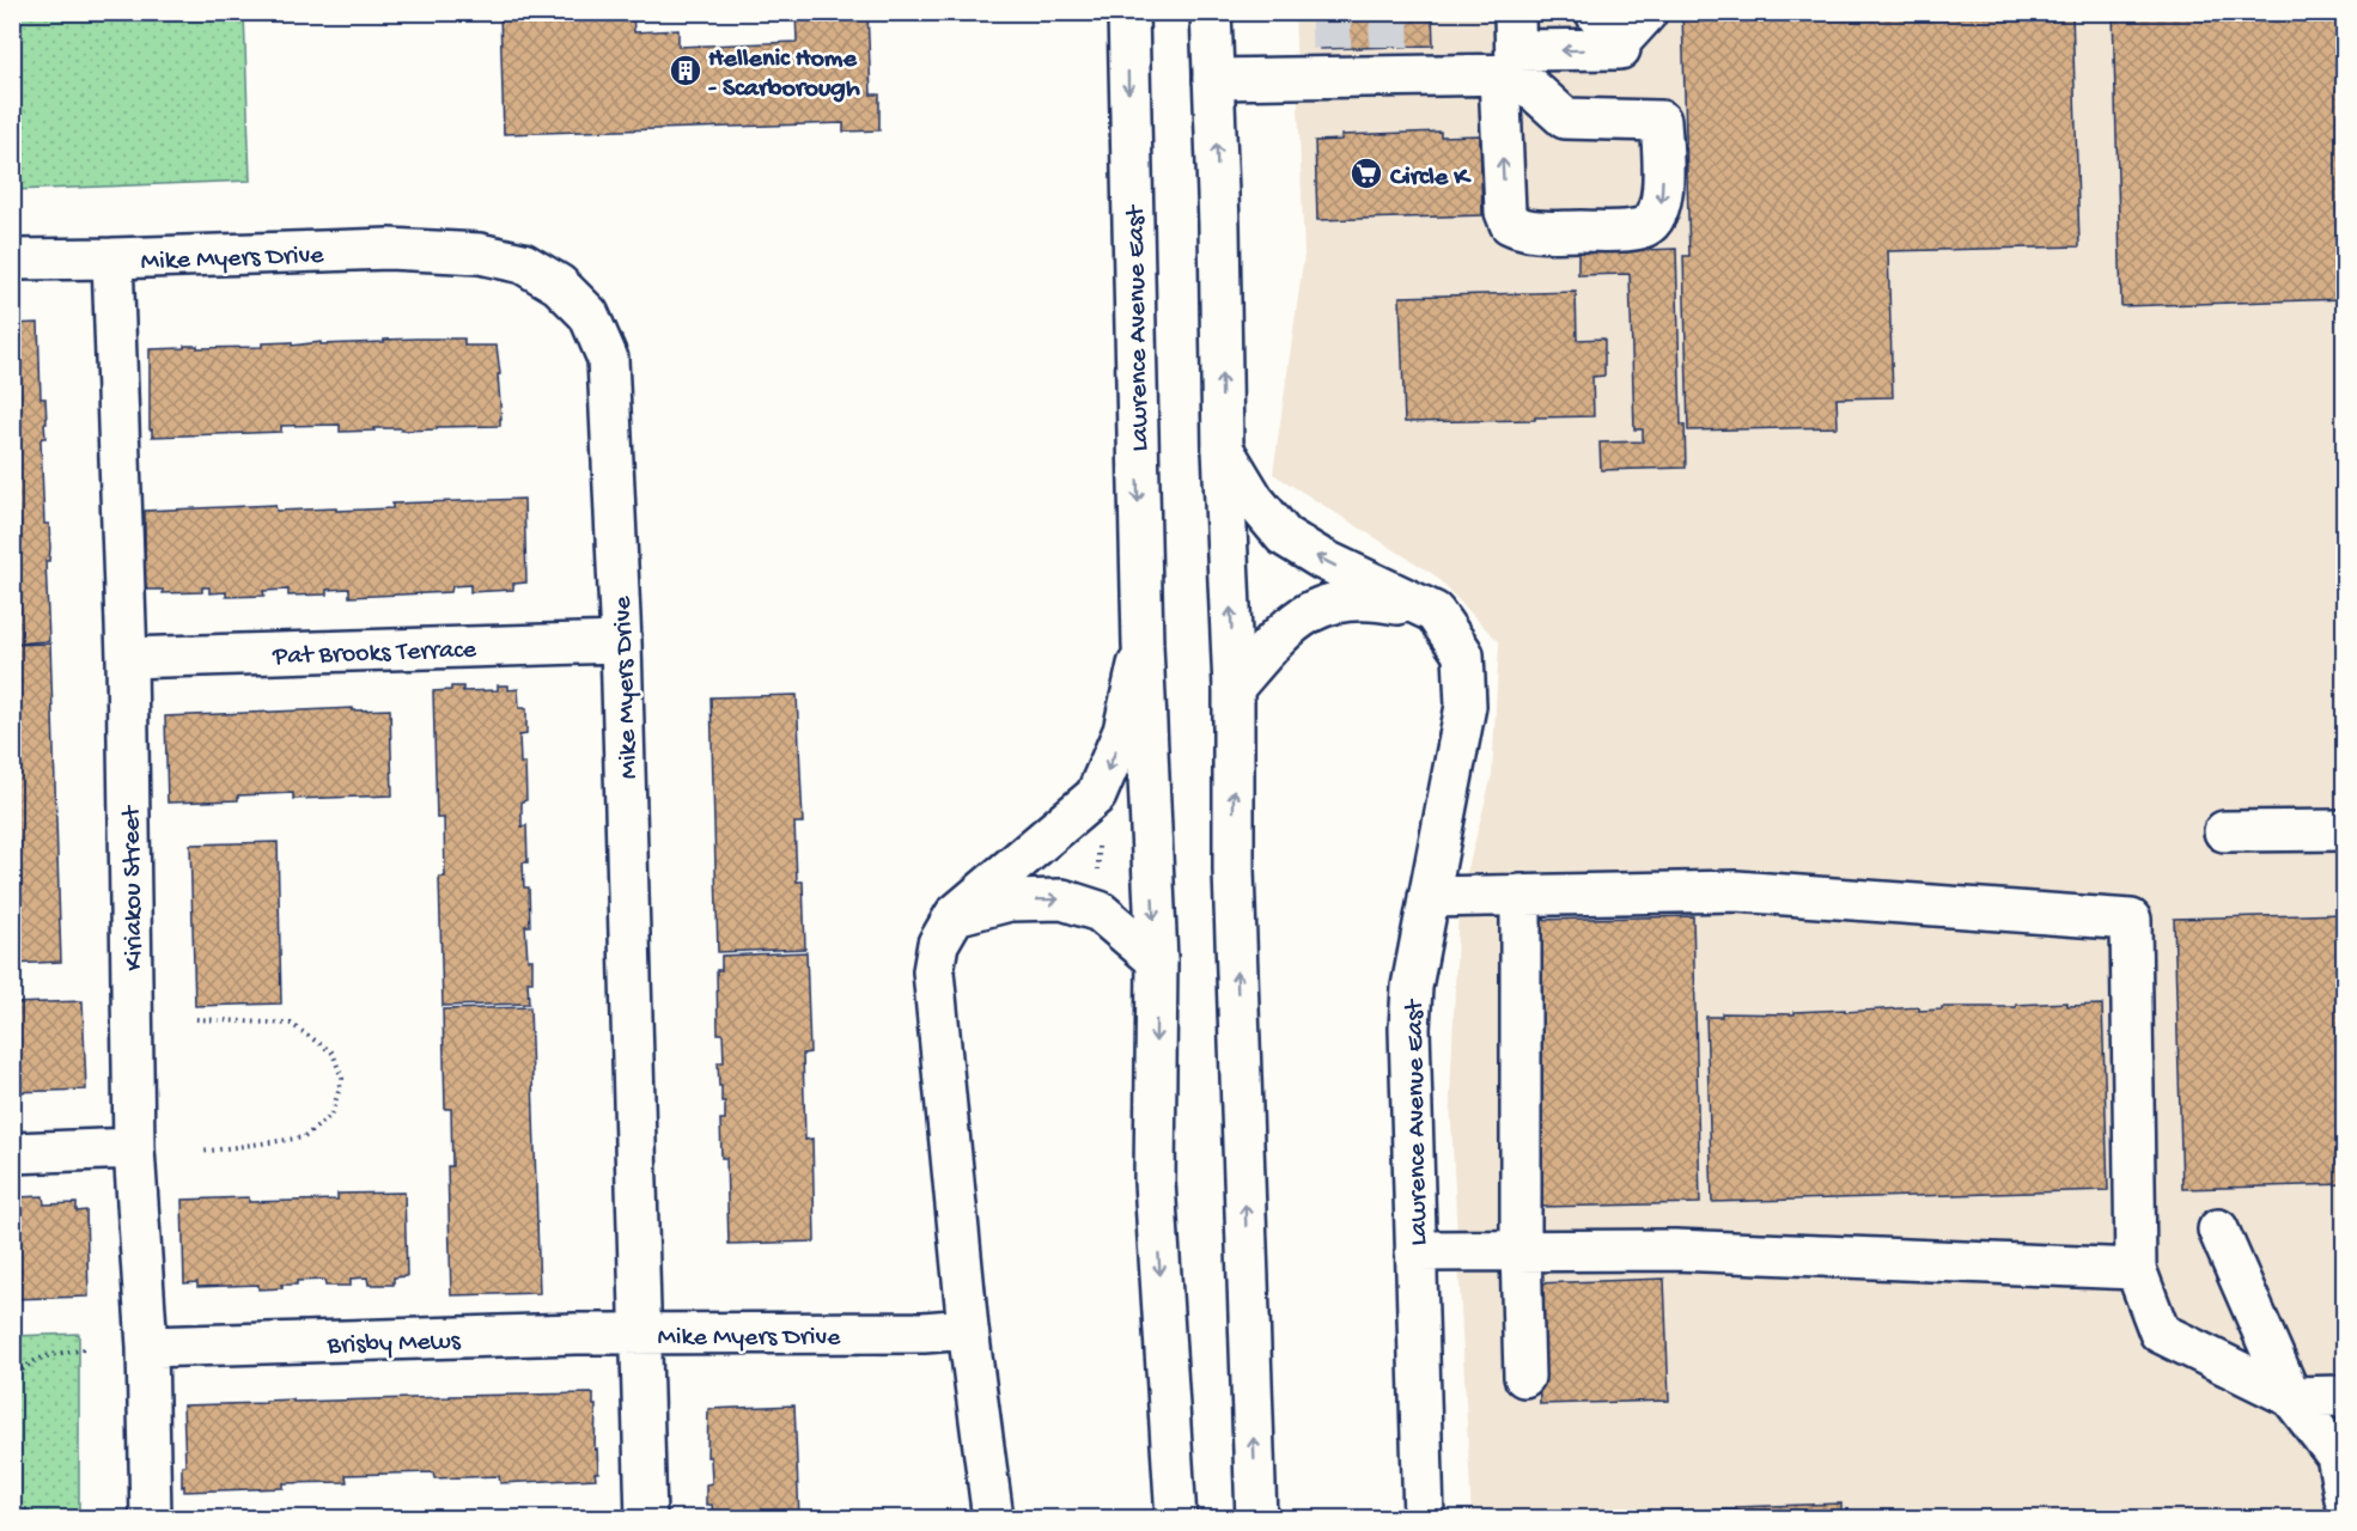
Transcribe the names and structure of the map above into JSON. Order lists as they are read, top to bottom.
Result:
{
  "streets": {
    "street": [
      "Mike Myers Drive",
      "Lawrence Avenue East",
      "Pat Brooks Terrace",
      "Kiriakou Street",
      "Brisby Mews"
    ]
  },
  "crossings": [
    ["Mike Myers Drive", "Lawrence Avenue East"],
    ["Mike Myers Drive", "Pat Brooks Terrace"],
    ["Mike Myers Drive", "Kiriakou Street"],
    ["Mike Myers Drive", "Brisby Mews"],
    ["Pat Brooks Terrace", "Kiriakou Street"],
    ["Kiriakou Street", "Brisby Mews"]
  ],
  "places": {
    "building": ["Hellenic Home - Scarborough"],
    "supermarket": ["Circle K"]
  }
}
